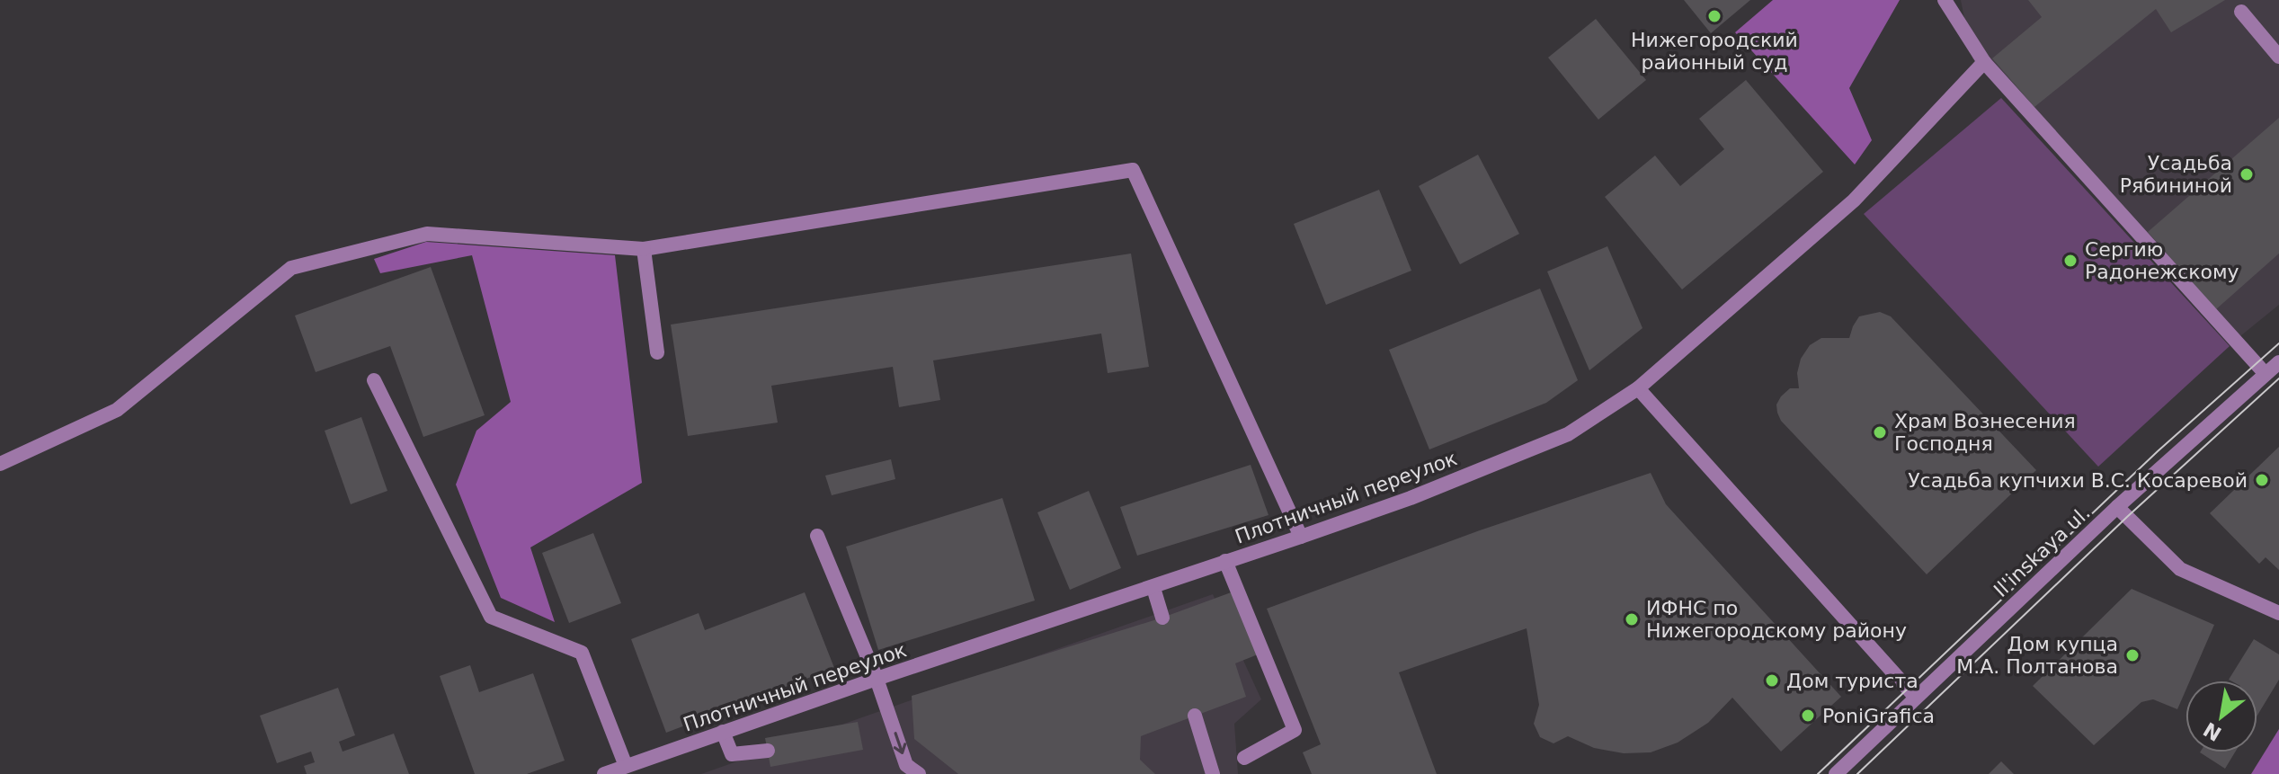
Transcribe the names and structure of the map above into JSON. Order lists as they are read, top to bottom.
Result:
{
  "streets": {
    "street": ["Плотничный переулок", "Il'inskaya ul."]
  },
  "places": [
    "Нижегородский районный суд",
    "Усадьба Рябининой",
    "Сергию Радонежскому",
    "Храм Вознесения Господня",
    "Усадьба купчихи В.С. Косаревой",
    "ИФНС по Нижегородскому району",
    "Дом купца М.А. Полтанова",
    "Дом туриста",
    "PoniGrafica"
  ],
  "north": "bottom left"
}
